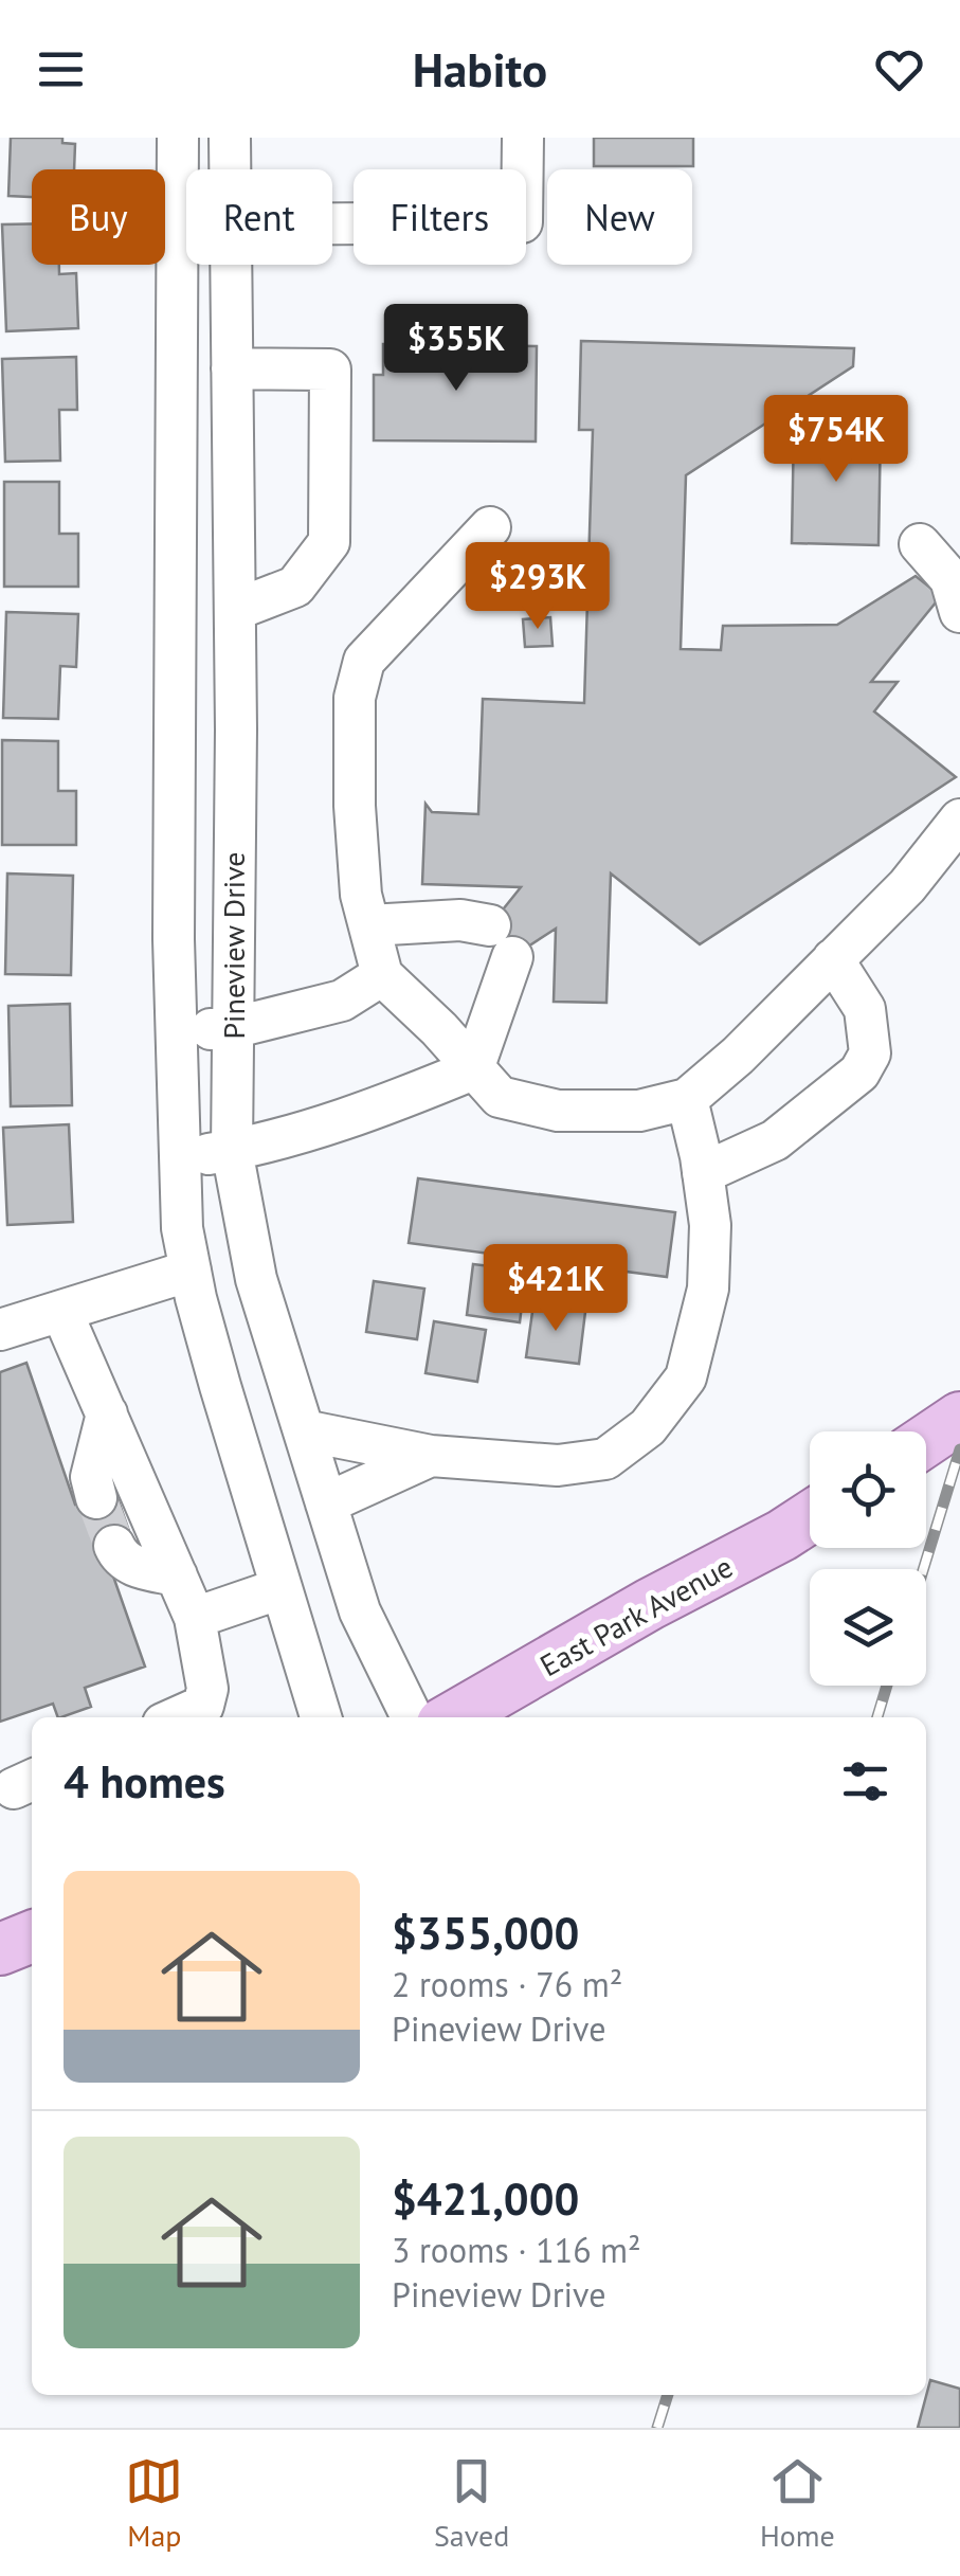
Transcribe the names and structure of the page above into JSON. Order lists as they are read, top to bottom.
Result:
{
  "streets": {
    "main road": ["East Park Avenue"],
    "street": ["Pineview Drive"]
  },
  "page": {
    "header": "Habito",
    "chip": [
      "Buy",
      "Rent",
      "Filters",
      "New"
    ],
    "price": [
      "$355K",
      "$754K",
      "$293K",
      "$421K"
    ],
    "heading": "4 homes",
    "list": [
      {
        "name": "$355,000",
        "note": "2 rooms · 76 m² · Pineview Drive"
      },
      {
        "name": "$421,000",
        "note": "3 rooms · 116 m² · Pineview Drive"
      }
    ],
    "tabs": ["Map", "Saved", "Home"]
  }
}
